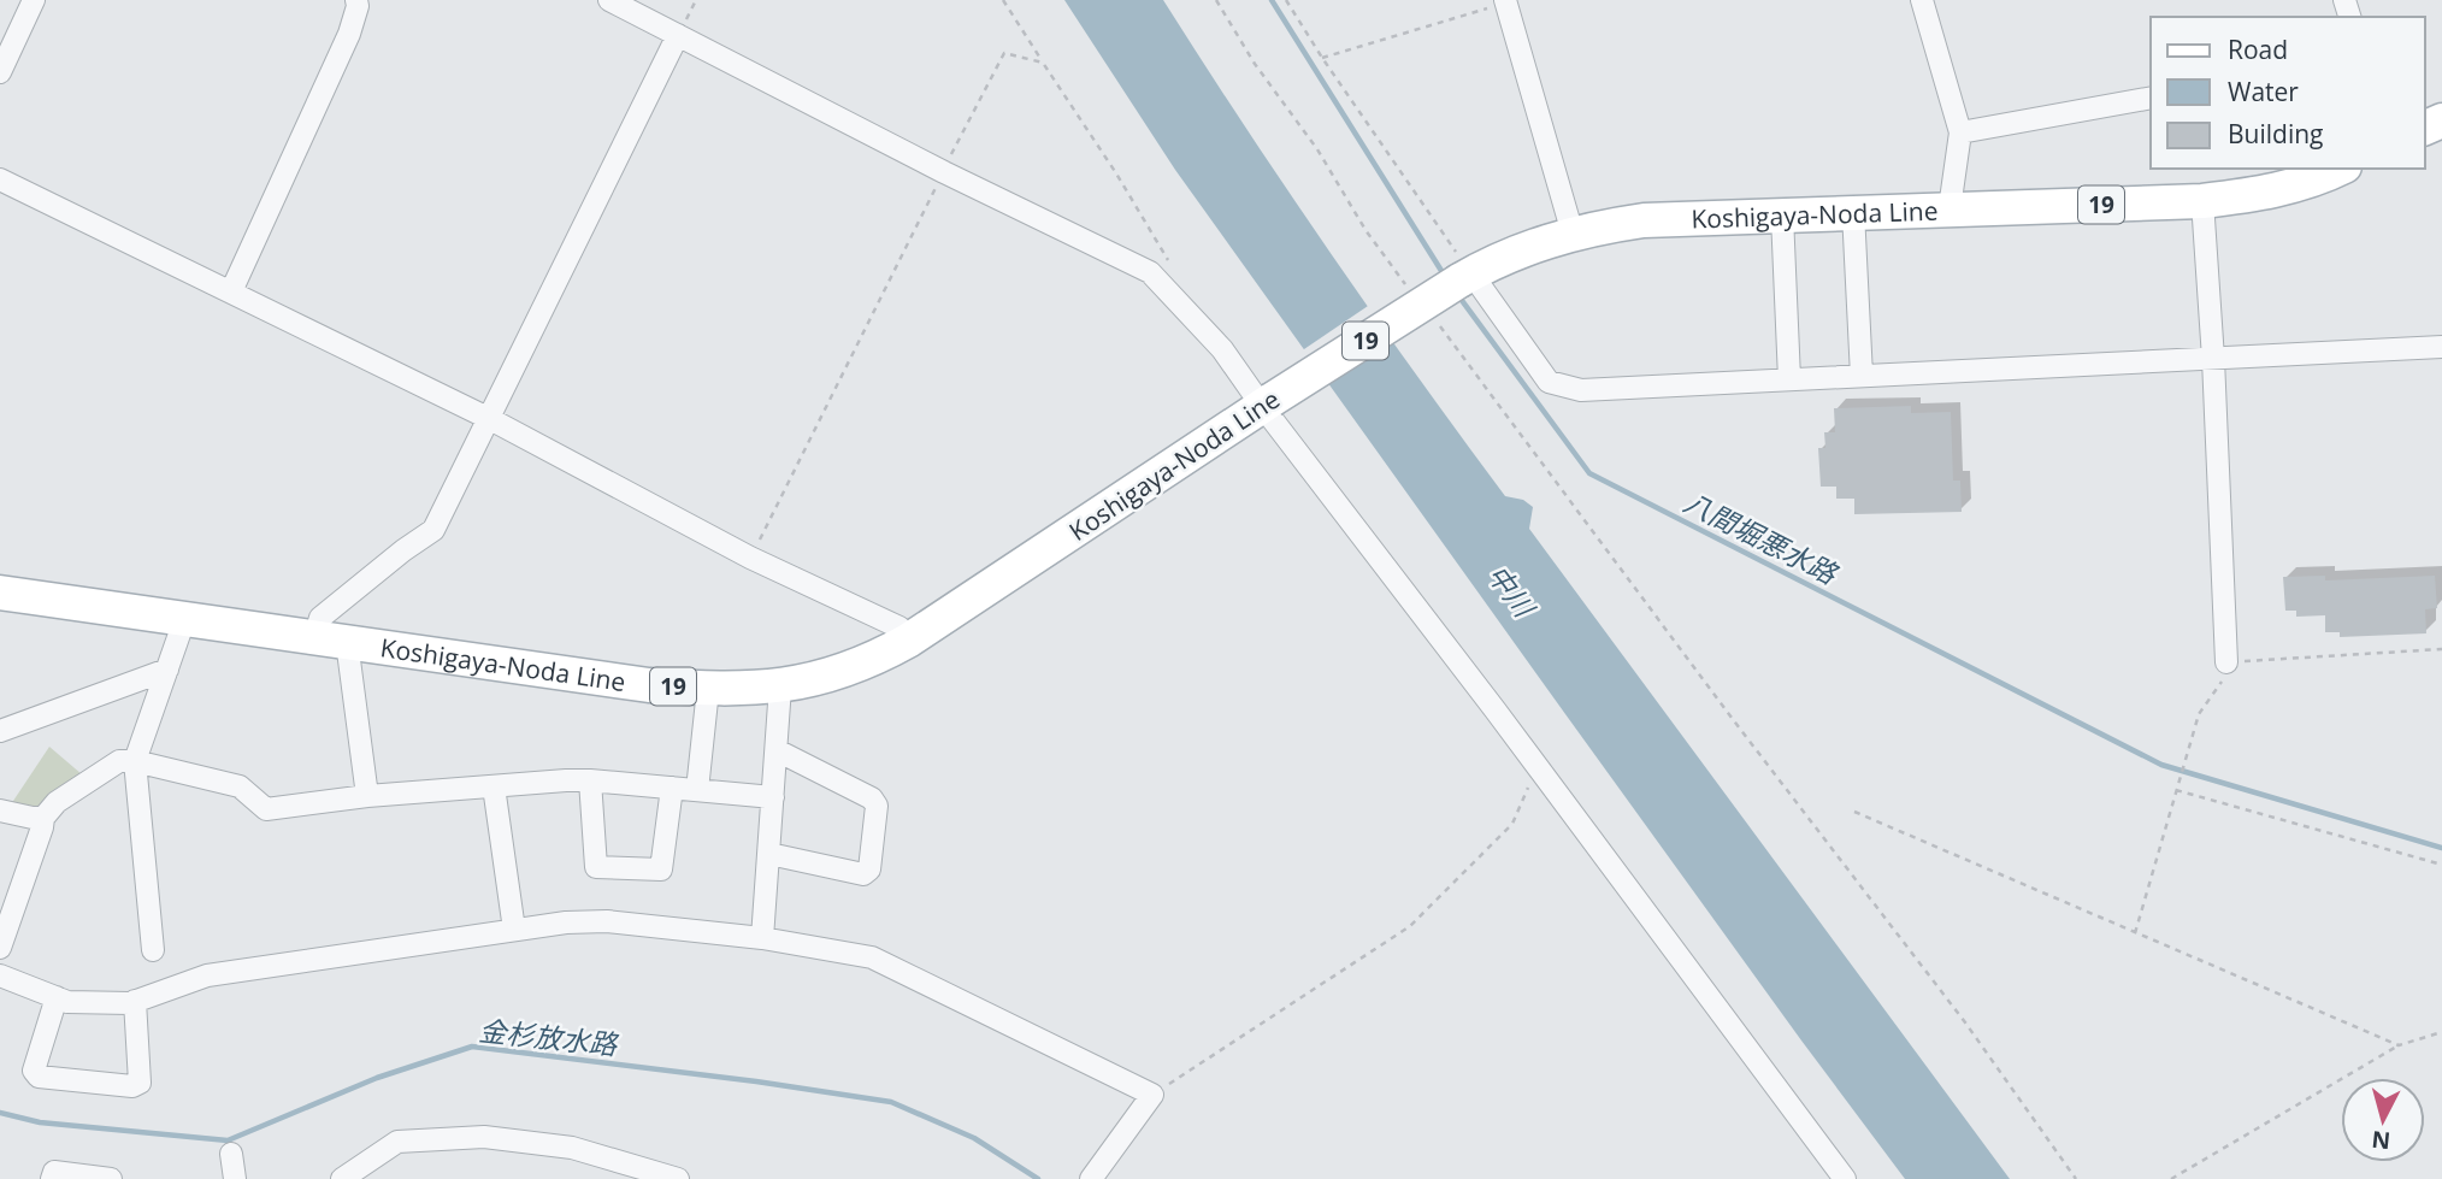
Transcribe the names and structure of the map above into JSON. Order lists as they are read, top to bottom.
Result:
{
  "streets": {
    "main road": ["19", "Koshigaya-Noda Line"]
  },
  "water": ["八間堀悪水路", "中川", "金杉放水路"],
  "legend": ["Road", "Water", "Building"],
  "north": "bottom"
}
